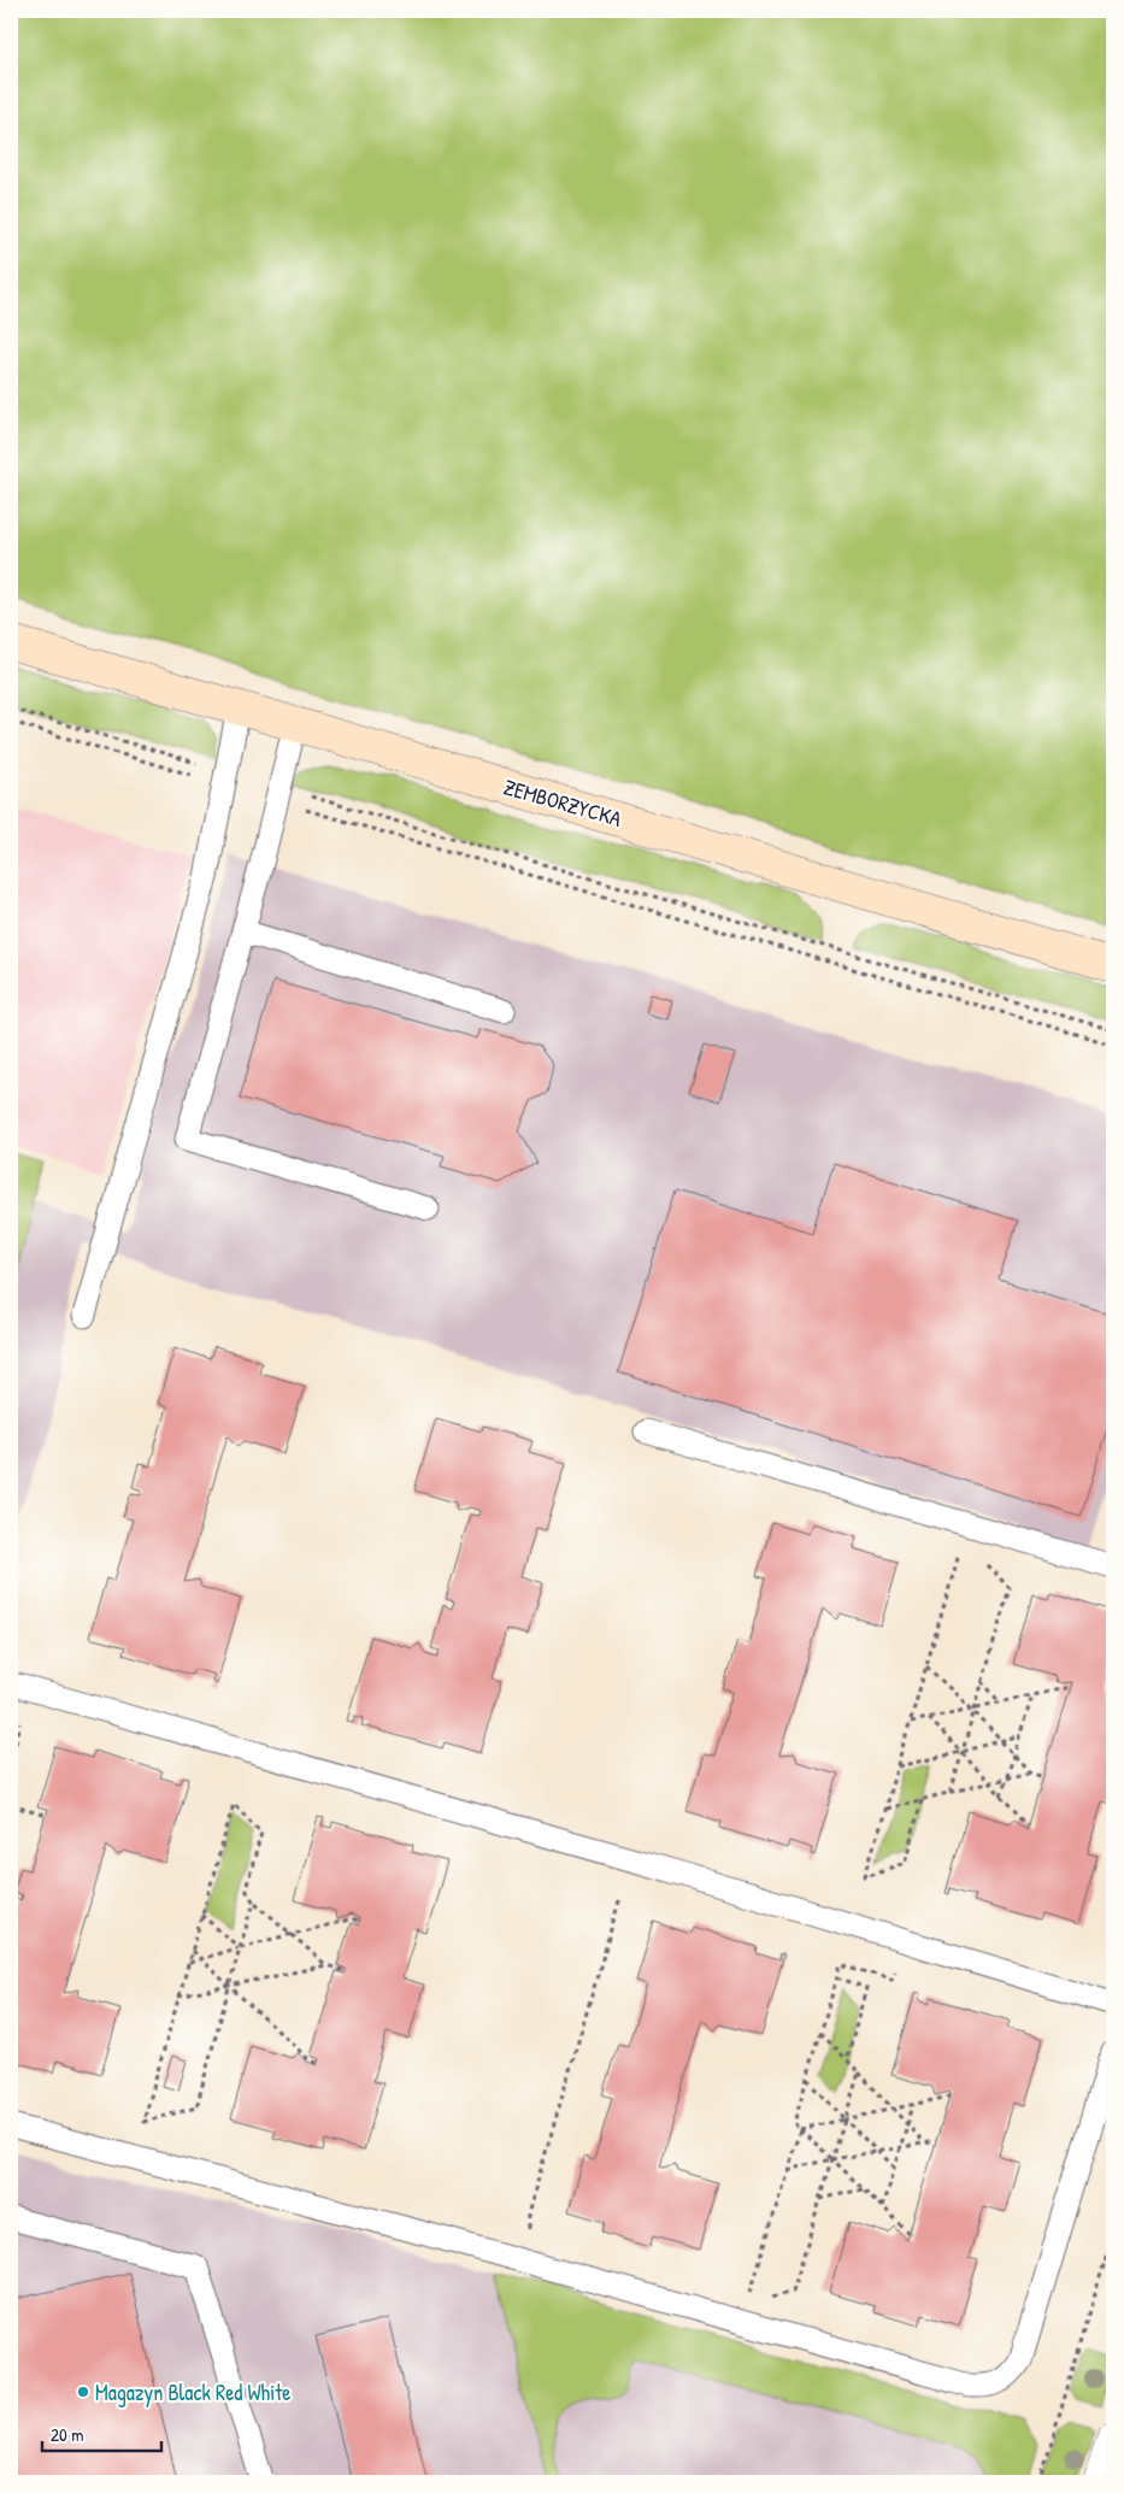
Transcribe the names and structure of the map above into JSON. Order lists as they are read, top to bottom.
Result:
{
  "streets": {
    "street": ["ZEMBORZYCKA"]
  },
  "places": ["Magazyn Black Red White"],
  "scale_bar": "20 m"
}
